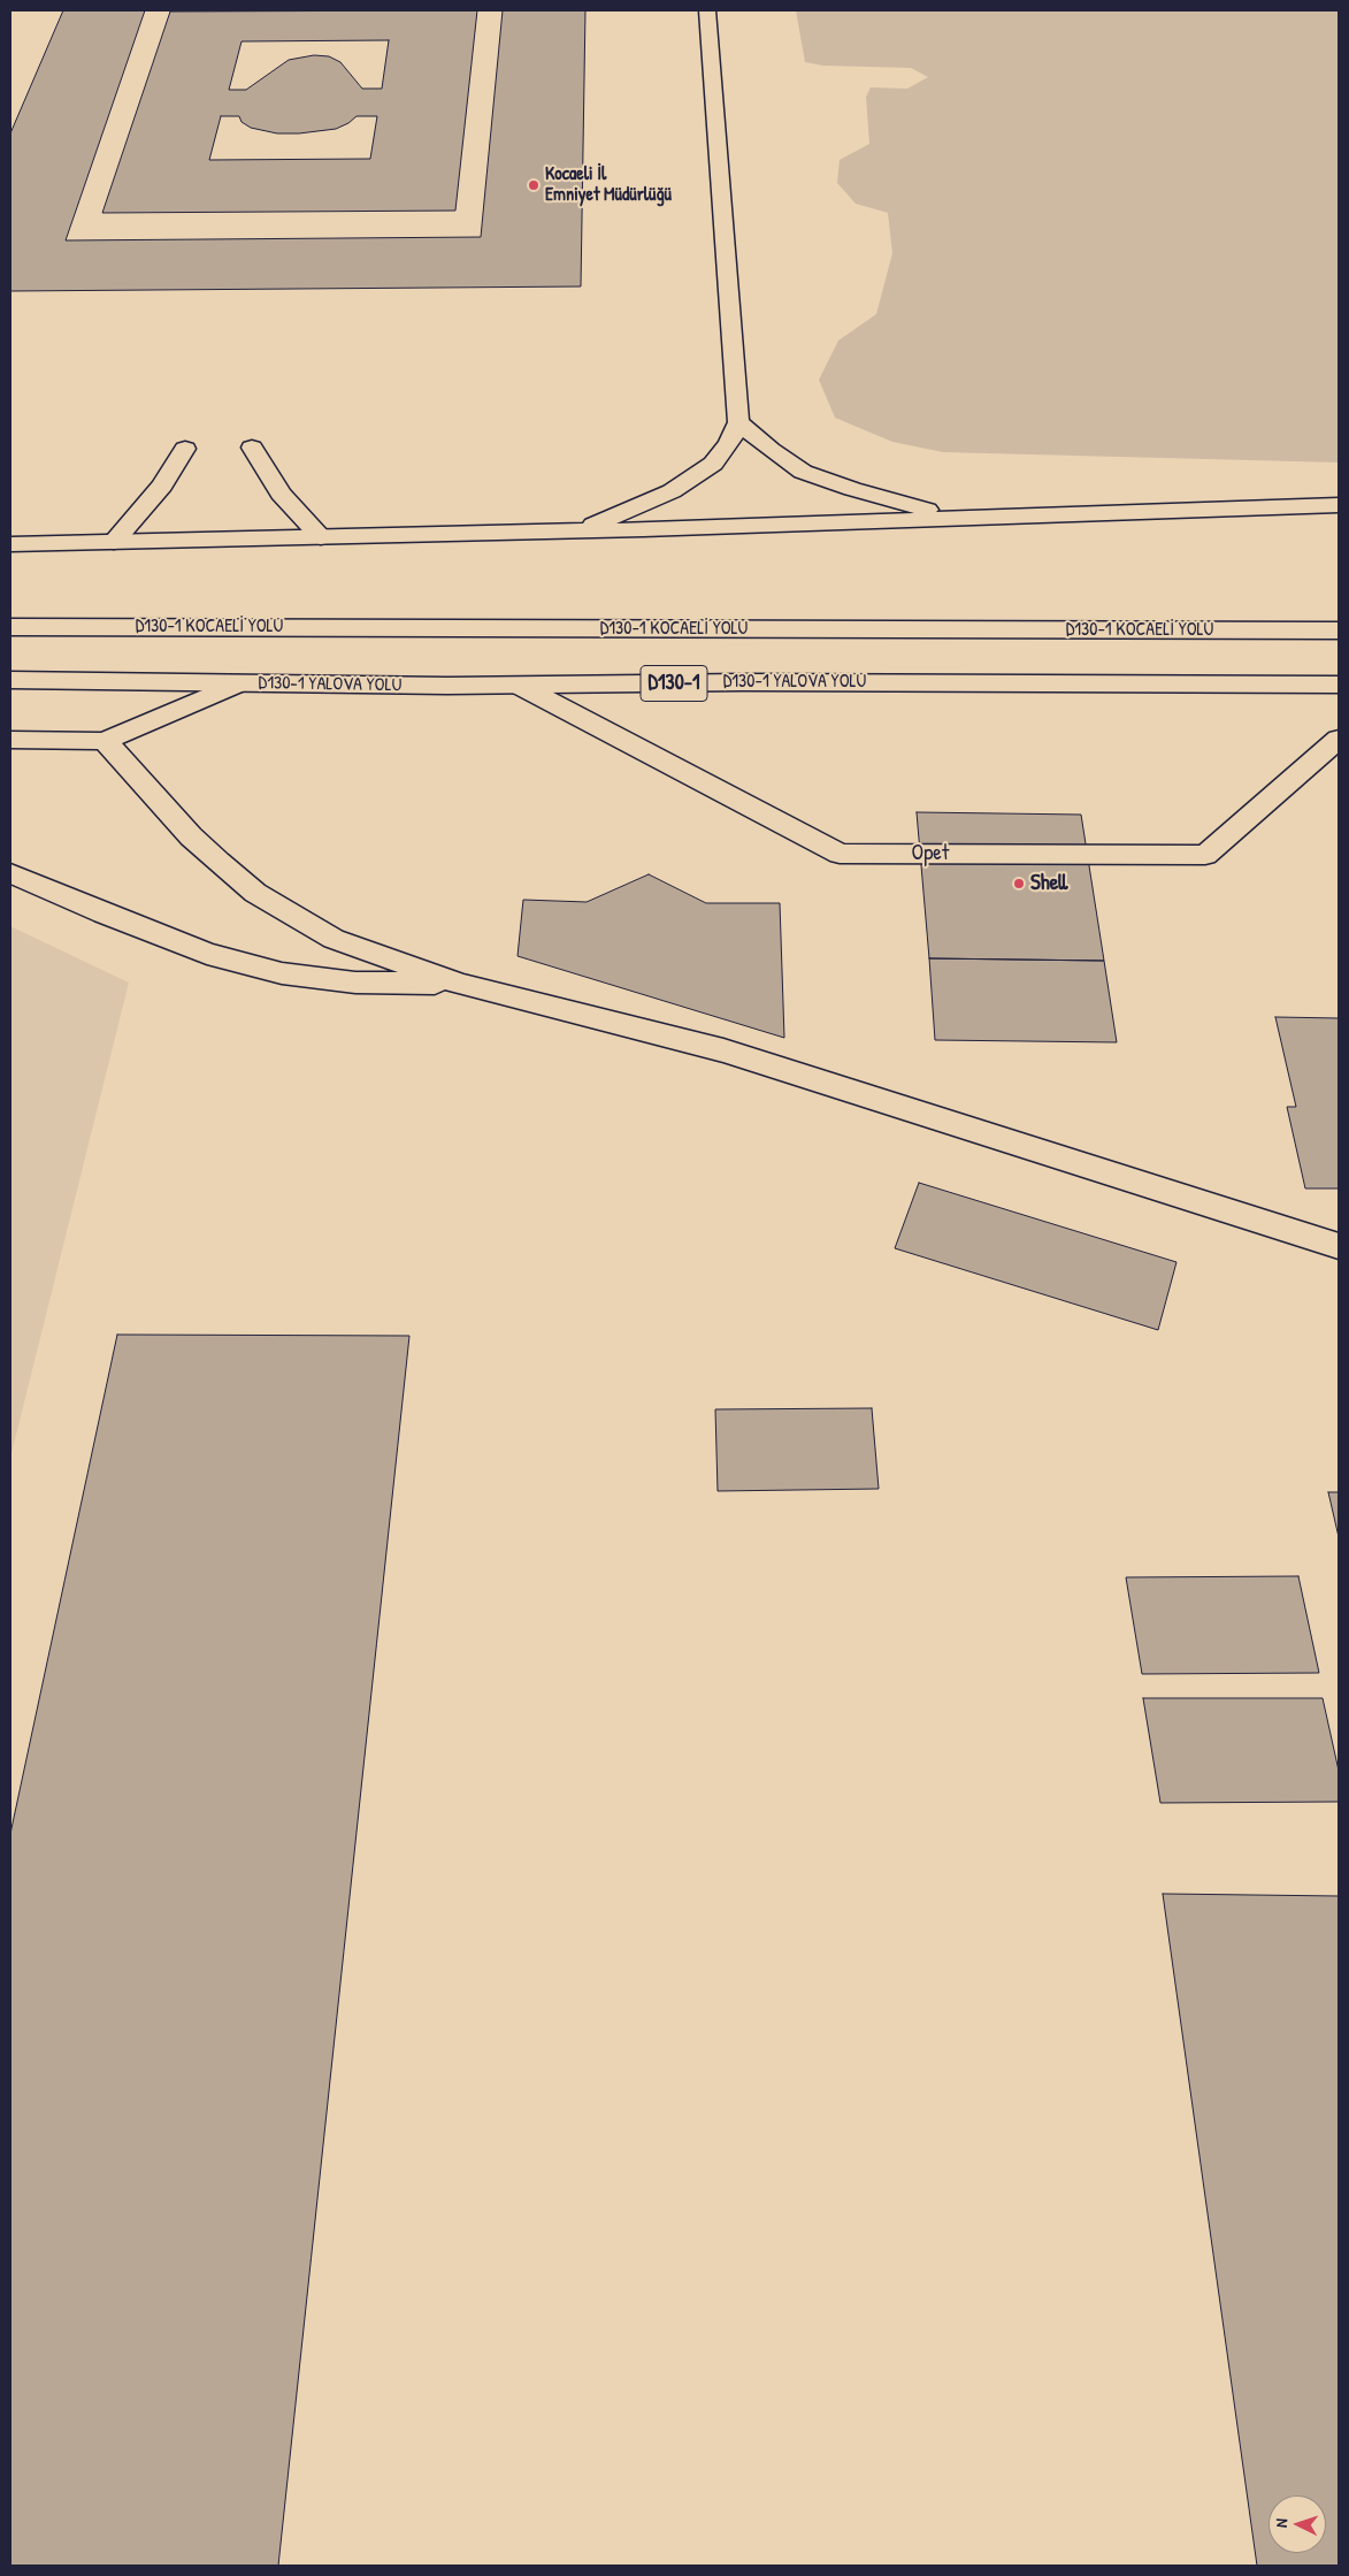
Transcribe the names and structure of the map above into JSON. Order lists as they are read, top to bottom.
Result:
{
  "streets": {
    "main road": [
      "D130-1 KOCAELİ YOLU",
      "D130-1 YALOVA YOLU",
      "D130-1",
      "Opet"
    ]
  },
  "crossings": [
    ["D130-1 YALOVA YOLU", "Opet"]
  ],
  "places": ["Kocaeli İl Emniyet Müdürlüğü", "Shell"],
  "north": "left"
}
